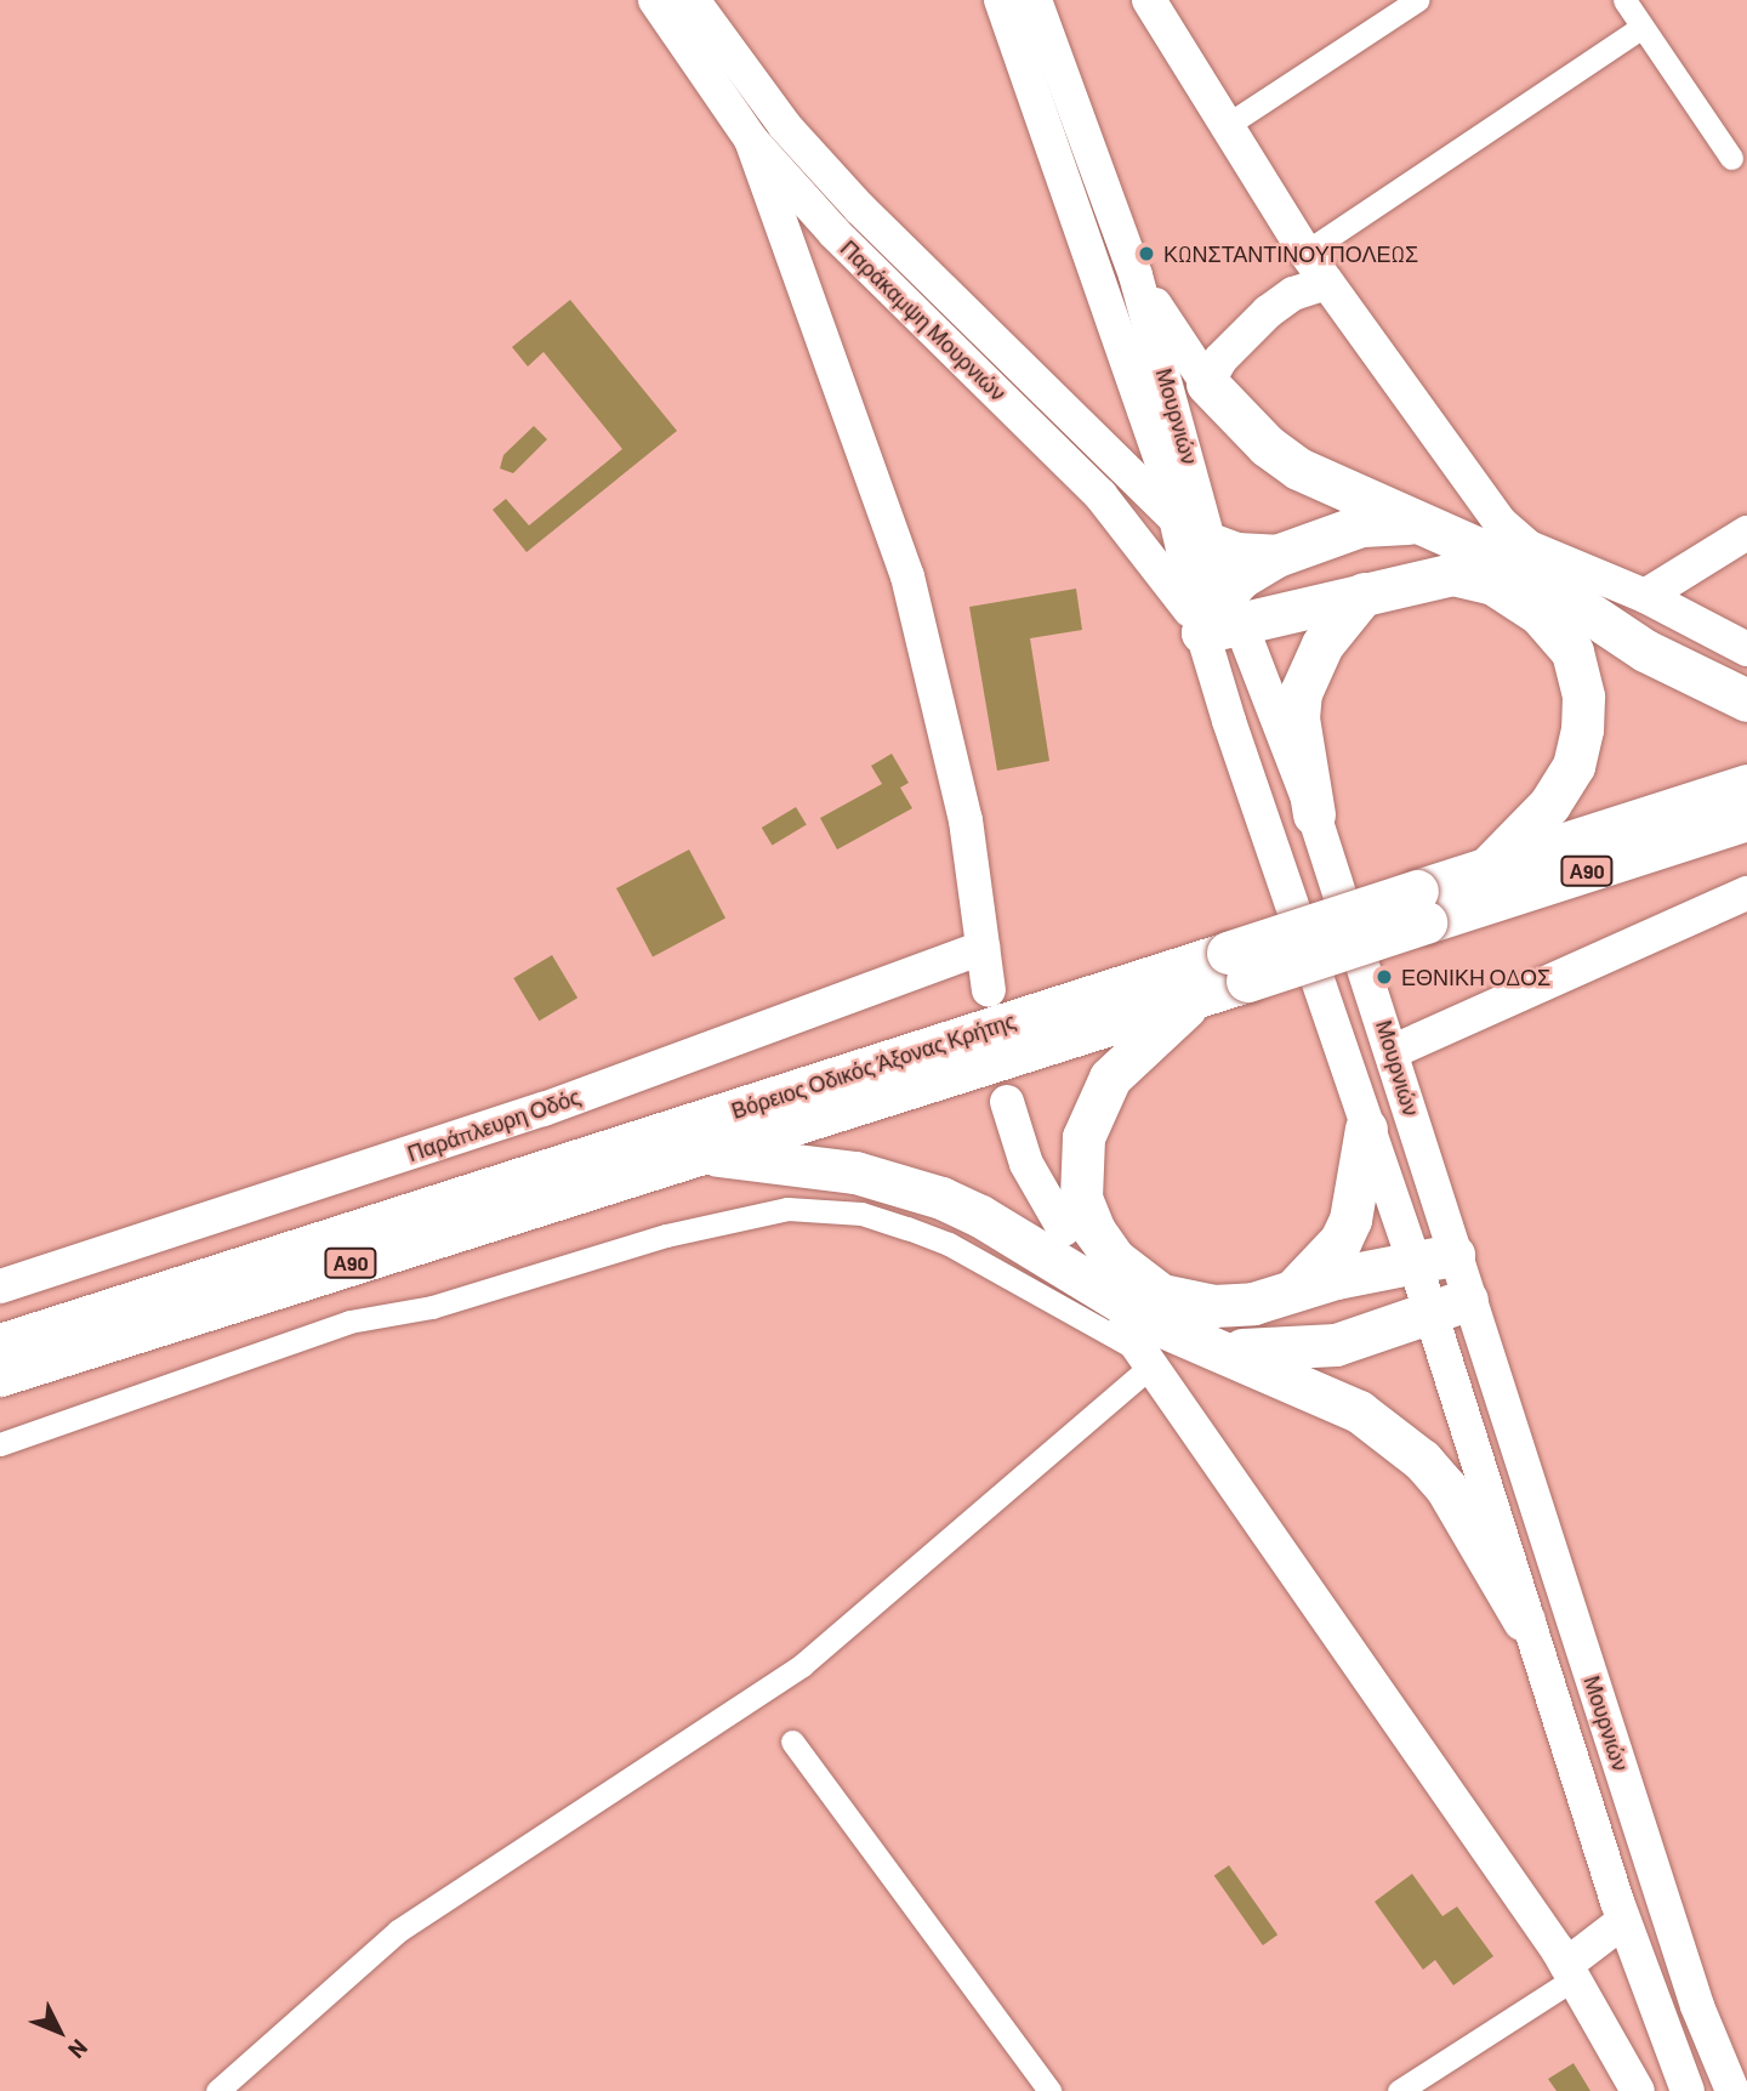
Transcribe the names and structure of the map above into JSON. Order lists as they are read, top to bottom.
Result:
{
  "streets": {
    "highway": ["Α90", "Βόρειος Οδικός Άξονας Κρήτης"],
    "street": ["Παράκαμψη Μουρνιών", "Μουρνιών", "Παράπλευρη Οδός"]
  },
  "crossings": [
    ["Παράκαμψη Μουρνιών", "Μουρνιών"]
  ],
  "places": ["ΚΩΝΣΤΑΝΤΙΝΟΥΠΟΛΕΩΣ", "ΕΘΝΙΚΗ ΟΔΟΣ"],
  "north": "bottom right"
}
